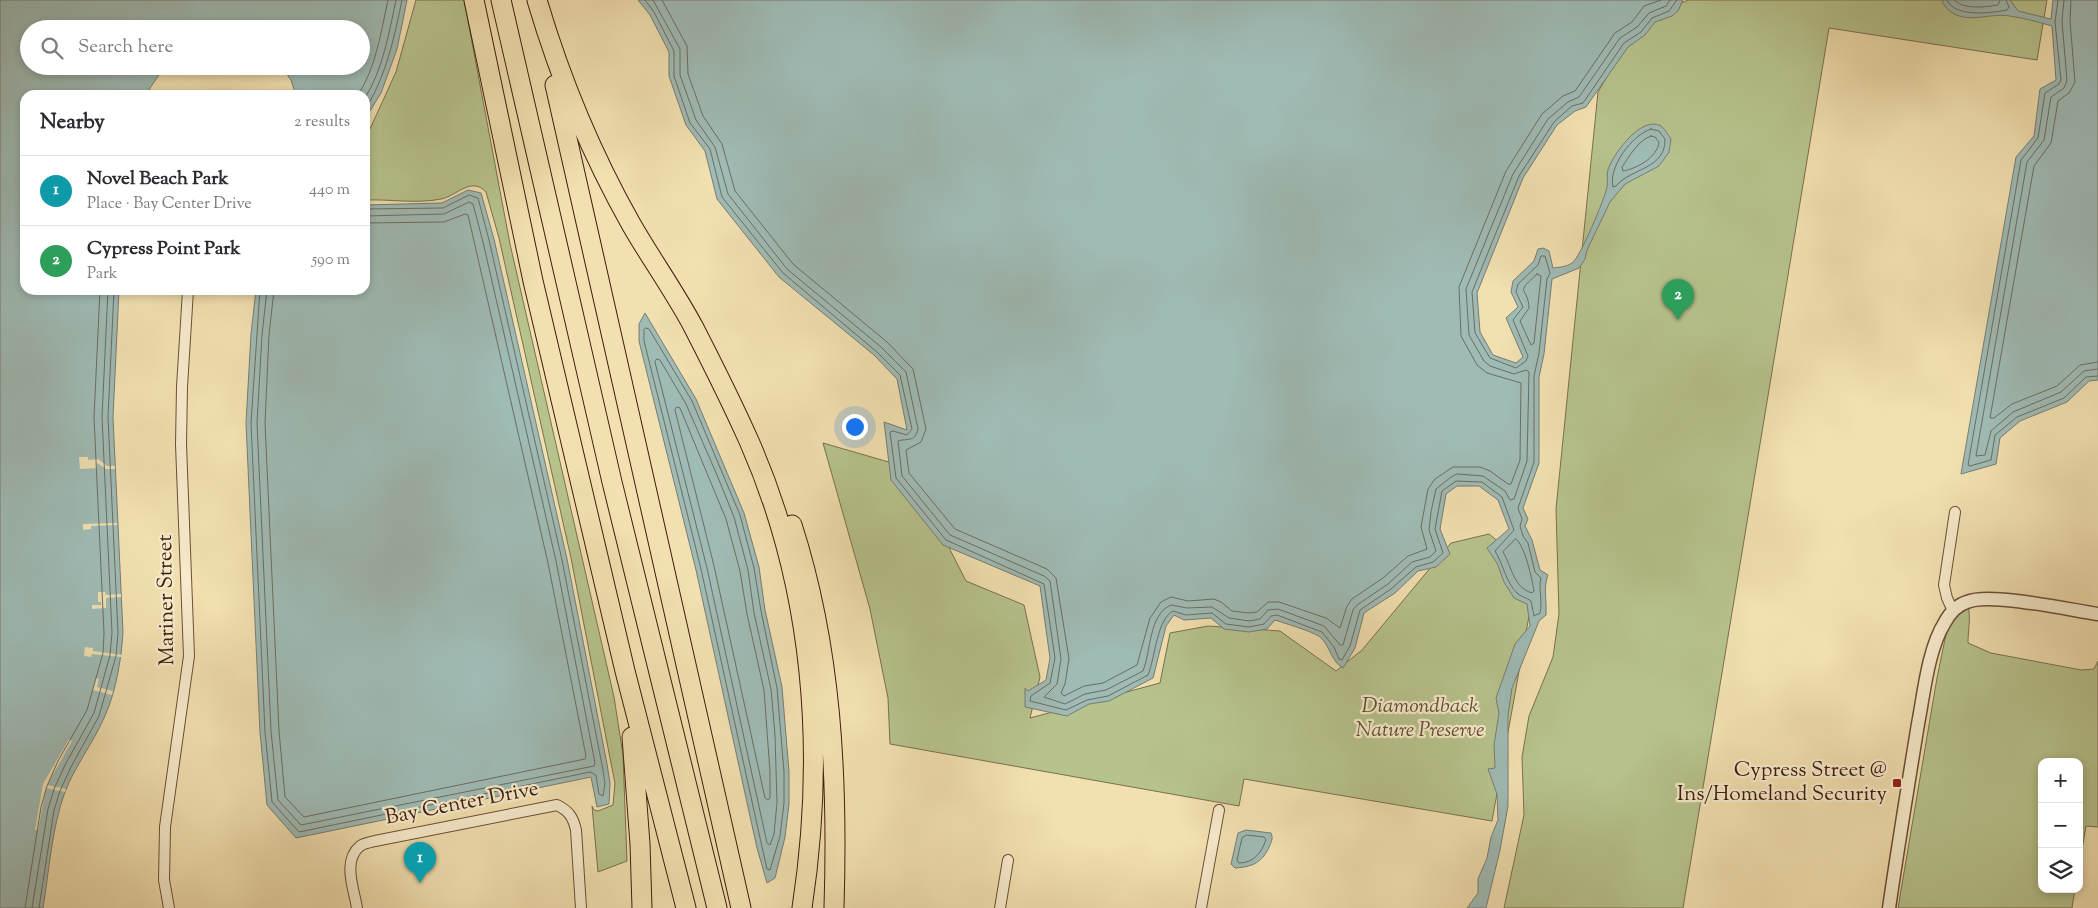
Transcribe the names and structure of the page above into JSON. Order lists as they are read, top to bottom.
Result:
{
  "streets": {
    "street": ["Mariner Street", "Bay Center Drive"]
  },
  "parks": ["Diamondback Nature Preserve"],
  "places": {
    "transit": ["Cypress Street @ Ins/Homeland Security"]
  },
  "page": {
    "search": "Search here",
    "heading": ["Nearby", "2 results"],
    "list": [
      {
        "mark": "1",
        "name": "Novel Beach Park",
        "note": "Place · Bay Center Drive",
        "value": "440 m"
      },
      {
        "mark": "2",
        "name": "Cypress Point Park",
        "note": "Park",
        "value": "590 m"
      }
    ],
    "pins": ["2", "1"],
    "map_buttons": ["+", "−"]
  }
}
